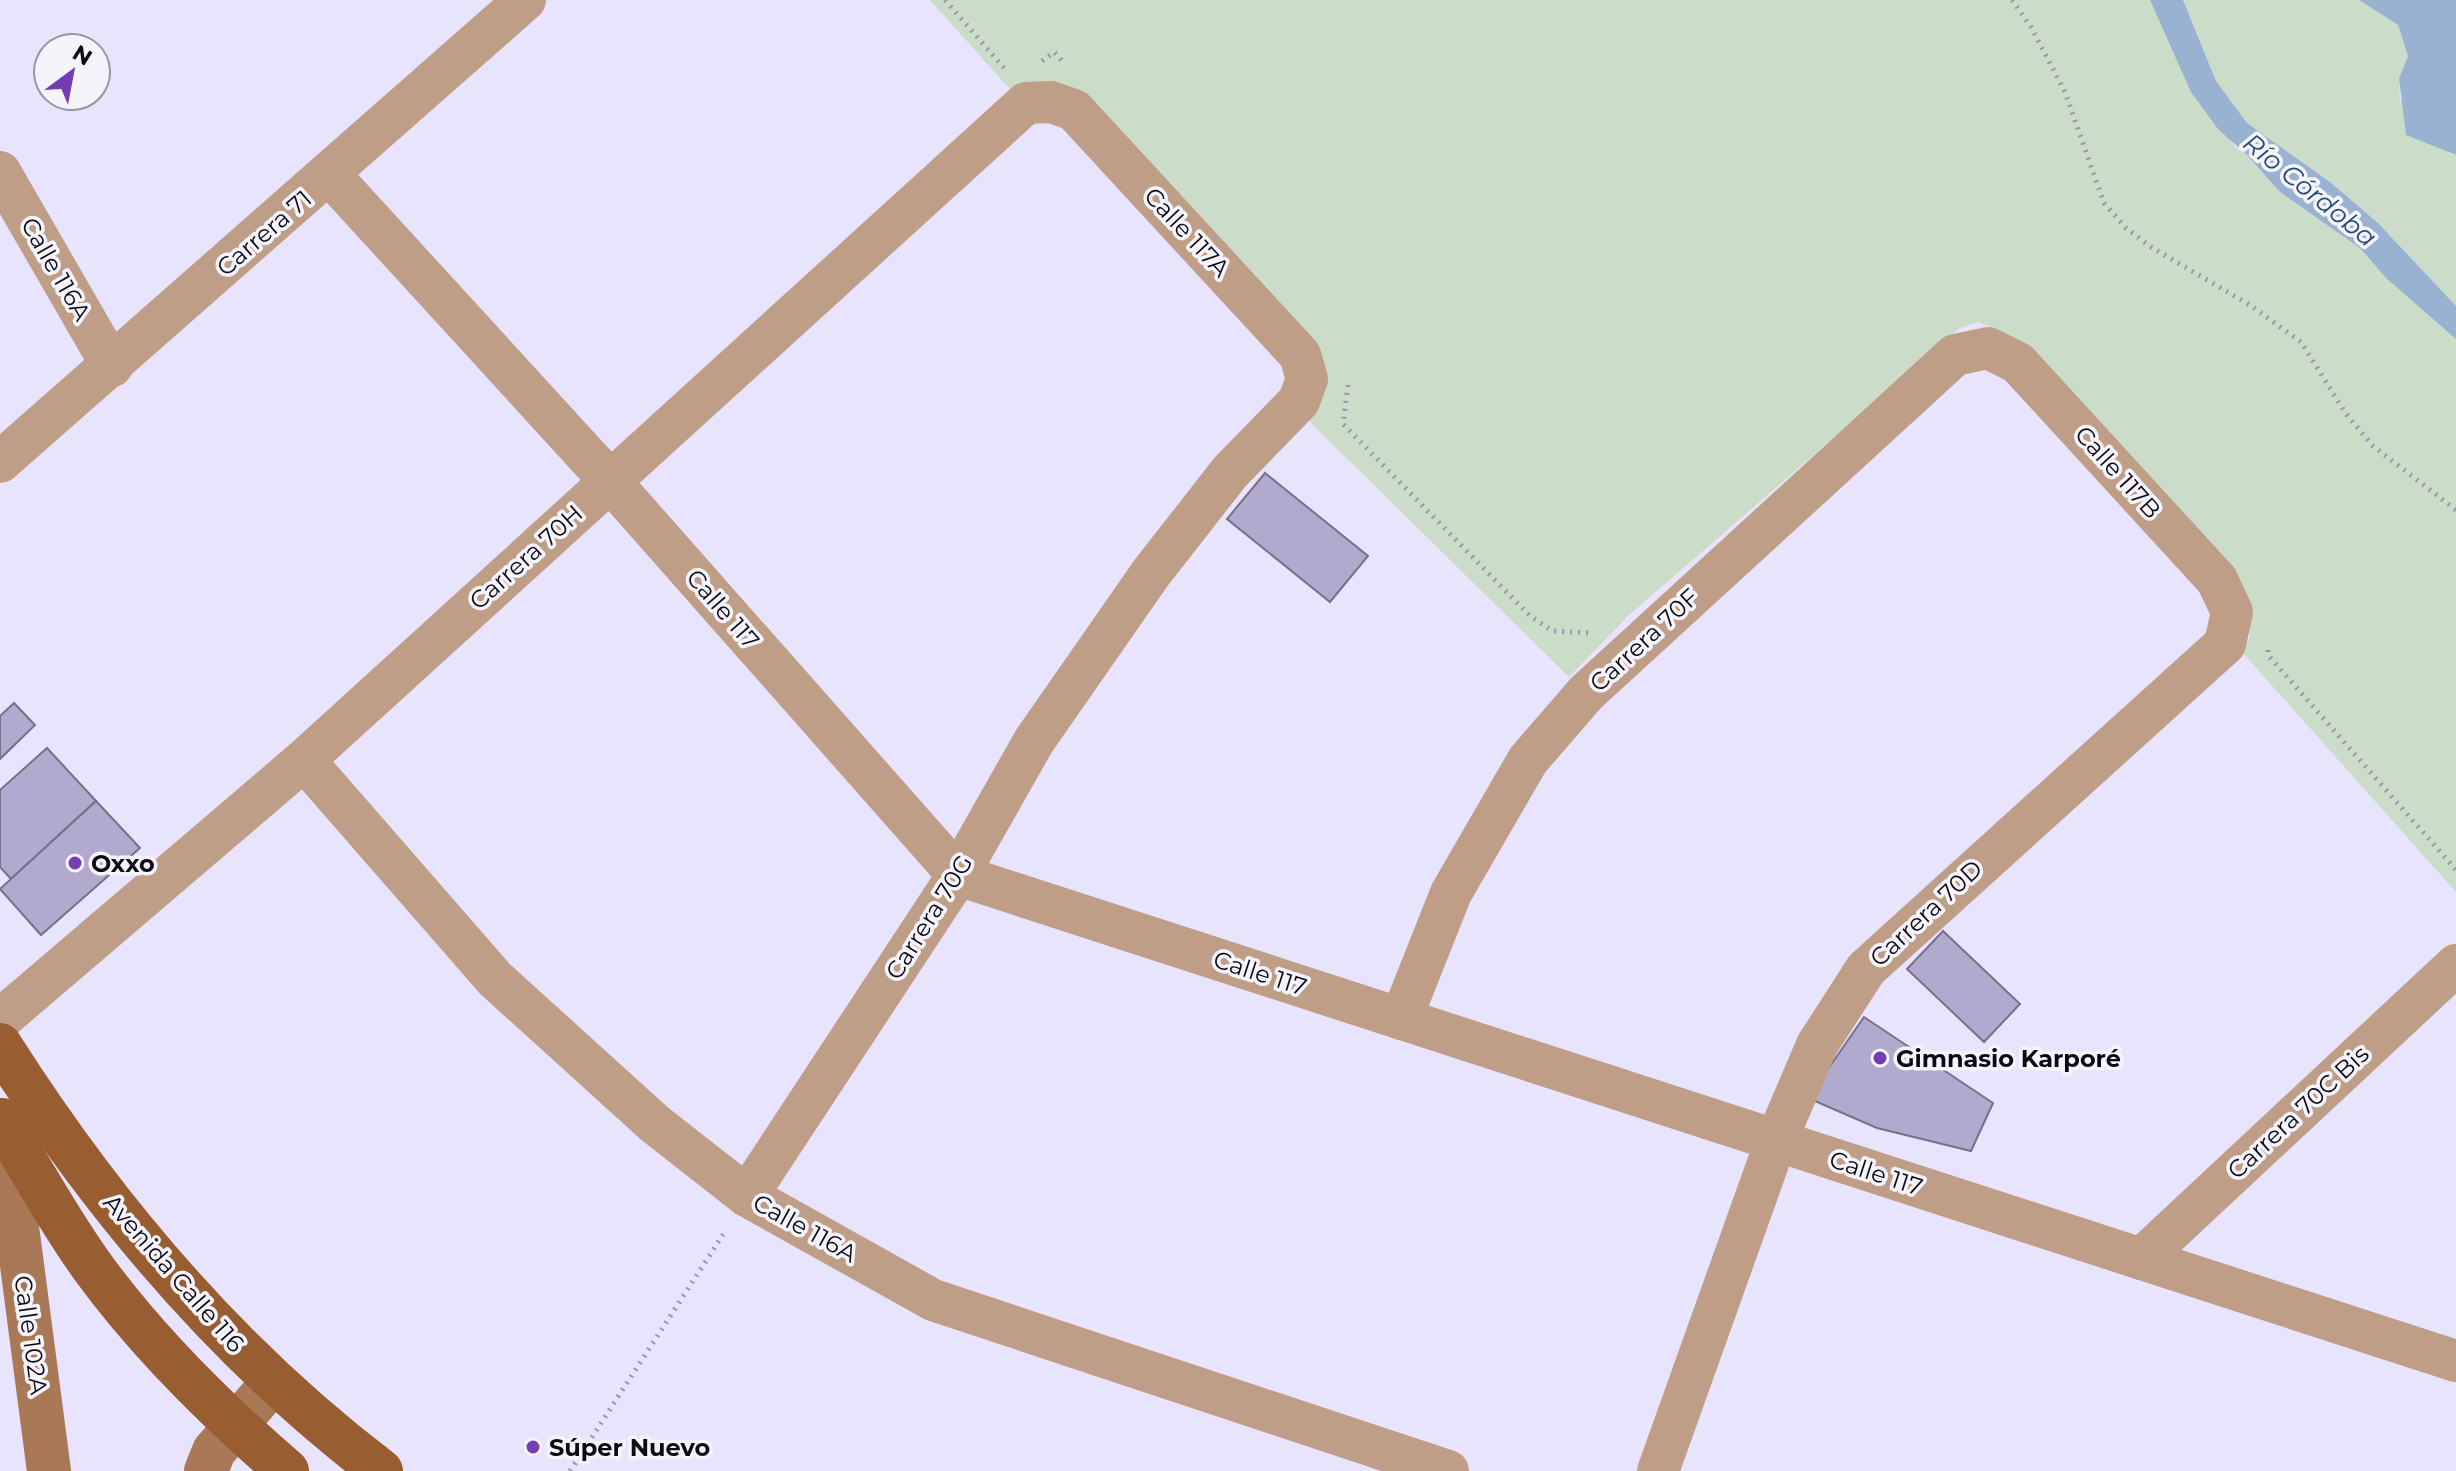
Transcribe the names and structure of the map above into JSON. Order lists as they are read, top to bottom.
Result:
{
  "streets": {
    "main road": ["Avenida Calle 116"],
    "street": [
      "Calle 117A",
      "Carrera 71",
      "Calle 116A",
      "Calle 117B",
      "Carrera 70H",
      "Calle 117",
      "Carrera 70F",
      "Carrera 70D",
      "Carrera 70G",
      "Carrera 70C Bis",
      "Calle 102A"
    ]
  },
  "crossings": [
    ["Calle 117A", "Carrera 70H"],
    ["Calle 117A", "Carrera 70G"],
    ["Carrera 71", "Calle 116A"],
    ["Carrera 71", "Calle 117"],
    ["Calle 116A", "Carrera 70H"],
    ["Calle 116A", "Carrera 70G"],
    ["Calle 117B", "Carrera 70F"],
    ["Calle 117B", "Carrera 70D"],
    ["Carrera 70H", "Calle 117"],
    ["Calle 117", "Carrera 70F"],
    ["Calle 117", "Carrera 70D"],
    ["Calle 117", "Carrera 70G"],
    ["Calle 117", "Carrera 70C Bis"]
  ],
  "water": ["Río Córdoba"],
  "places": ["Oxxo", "Gimnasio Karporé", "Súper Nuevo"],
  "north": "top right"
}
